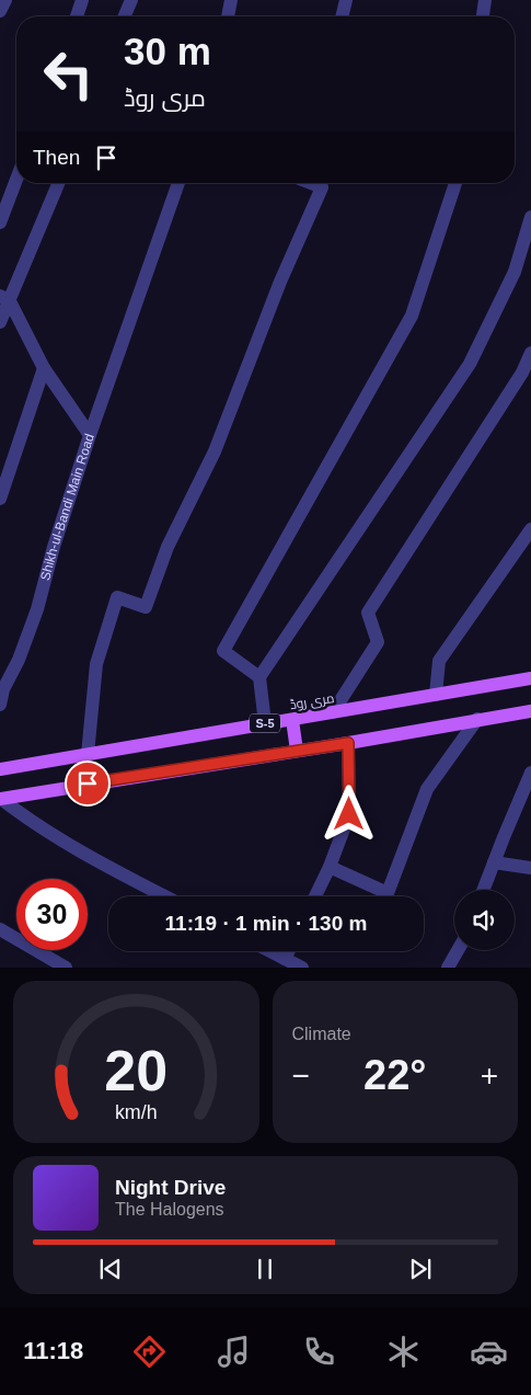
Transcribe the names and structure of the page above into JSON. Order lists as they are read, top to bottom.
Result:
{
  "streets": {
    "main road": ["مری روڈ", "S-5"],
    "street": ["Shikh-ul-Bandi Main Road"]
  },
  "page": {
    "turn": ["30 m", "مری روڈ"],
    "then": "Then",
    "limit": "30",
    "trip": "11:19 · 1 min · 130 m",
    "tile": "Climate",
    "heat": ["−", "22°", "+"],
    "song": ["Night Drive", "The Halogens"],
    "tabs": "11:18",
    "gauge": ["20", "km/h"]
  }
}
